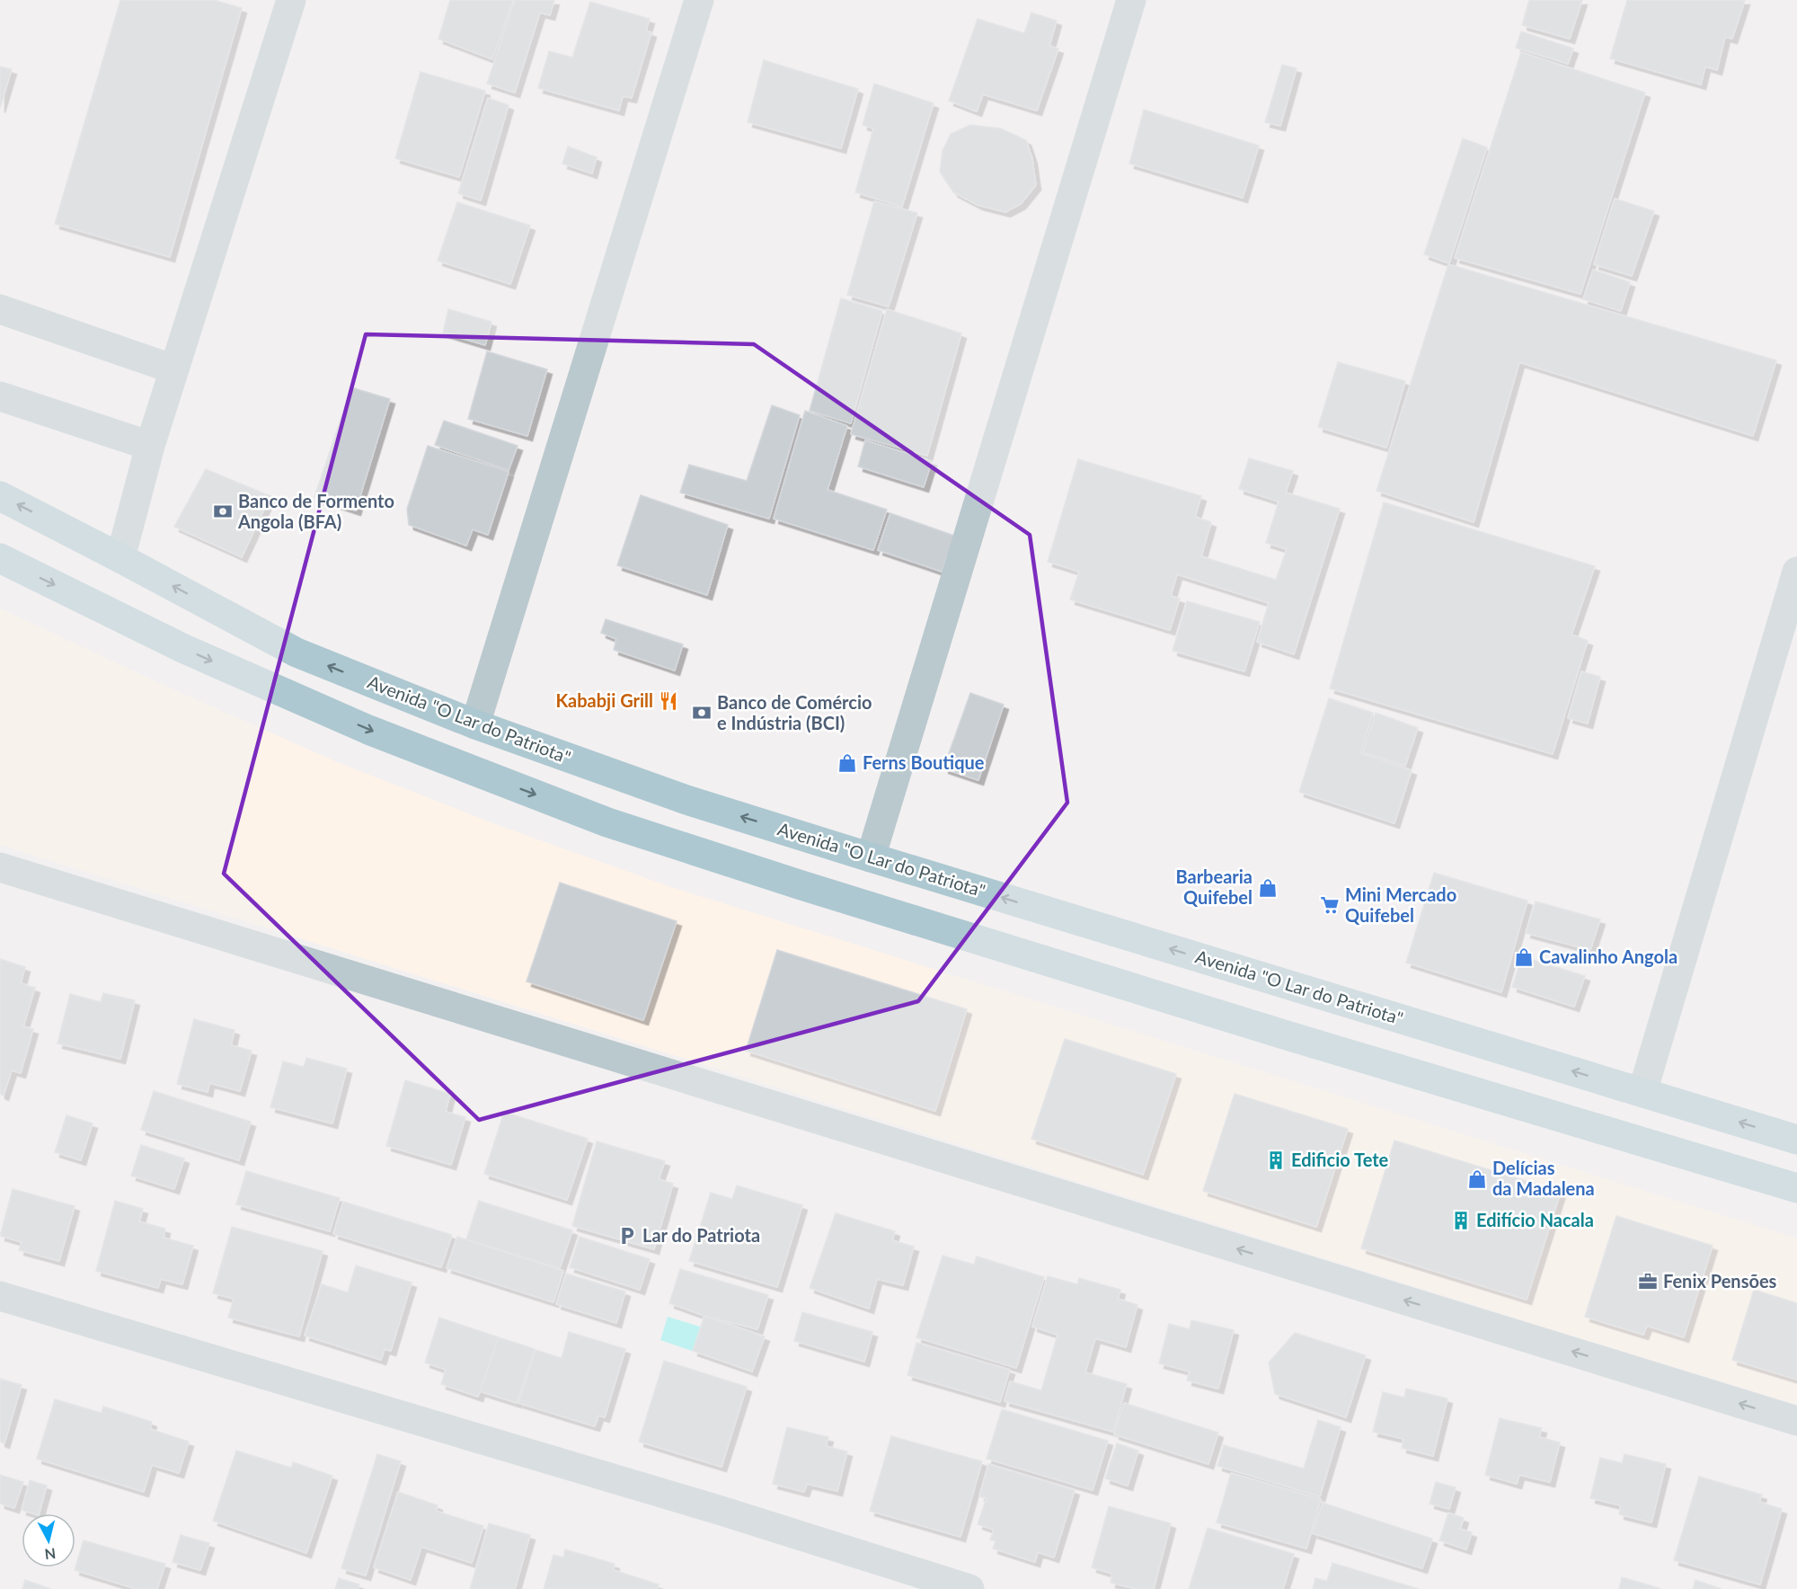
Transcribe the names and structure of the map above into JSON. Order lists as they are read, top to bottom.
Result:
{
  "streets": {
    "main road": ["Avenida \"O Lar do Patriota\""]
  },
  "places": {
    "bank": ["Banco de Formento Angola (BFA)", "Banco de Comércio e Indústria (BCI)"],
    "restaurant": ["Kababji Grill"],
    "shop": [
      "Ferns Boutique",
      "Barbearia Quifebel",
      "Cavalinho Angola",
      "Delícias da Madalena"
    ],
    "supermarket": ["Mini Mercado Quifebel"],
    "building": ["Edificio Tete", "Edifício Nacala"],
    "parking": ["Lar do Patriota"],
    "office": ["Fenix Pensões"]
  },
  "north": "bottom"
}
